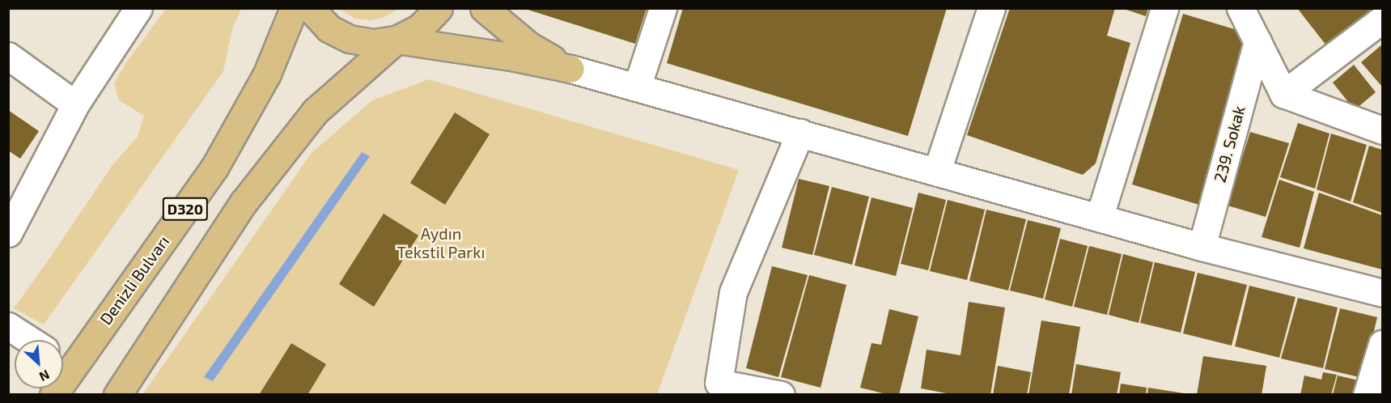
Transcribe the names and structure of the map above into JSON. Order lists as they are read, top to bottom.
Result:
{
  "streets": {
    "highway": ["D320", "Denizli Bulvarı"],
    "street": ["239. Sokak"]
  },
  "parks": ["Aydın Tekstil Parkı"],
  "north": "bottom right"
}
